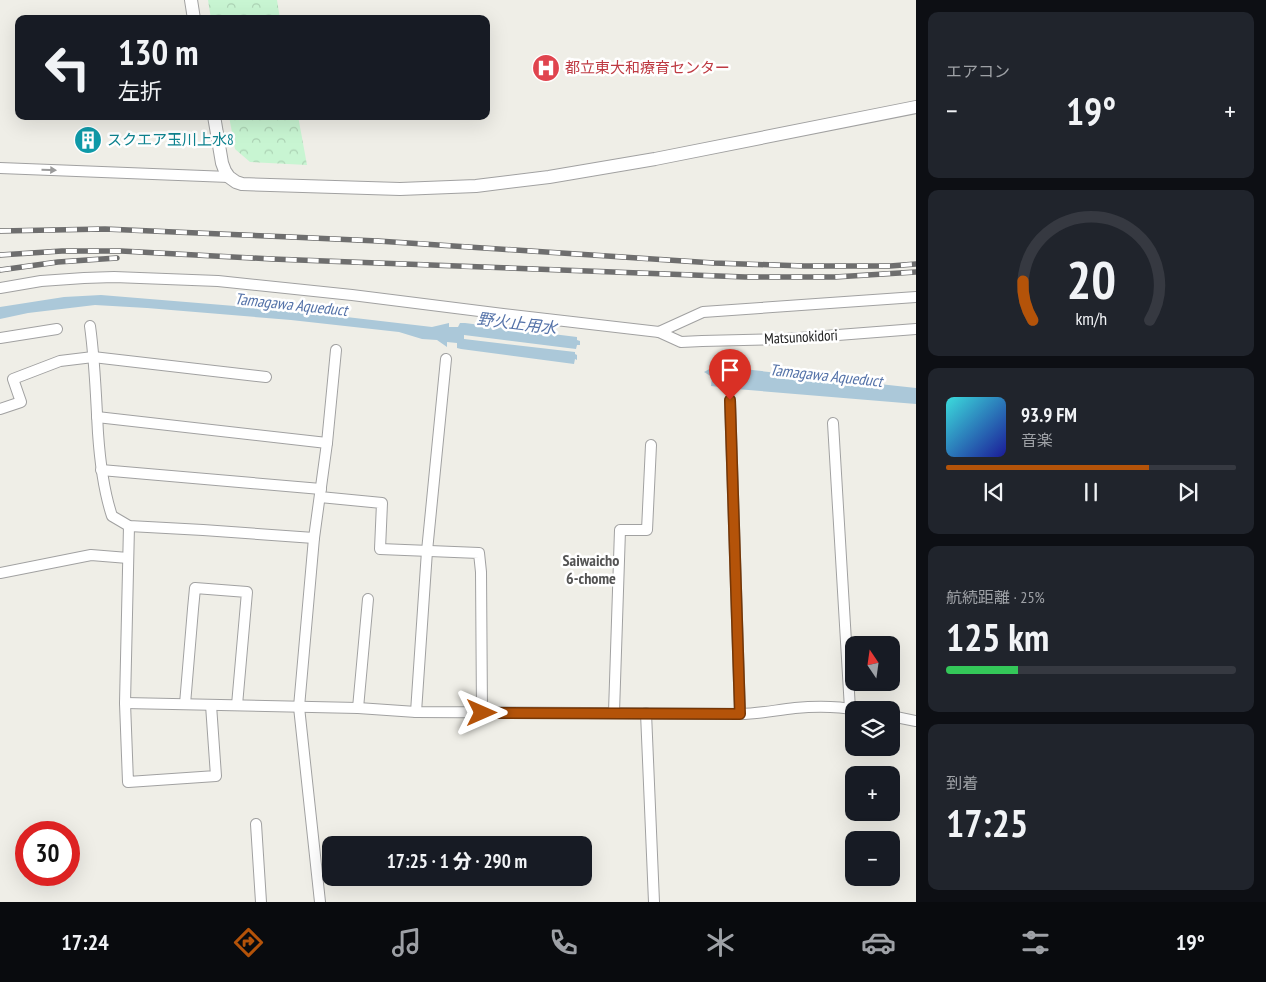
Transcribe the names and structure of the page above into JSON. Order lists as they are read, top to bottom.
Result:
{
  "streets": {
    "street": ["Matsunokidori"]
  },
  "districts": ["Saiwaicho 6-chome"],
  "water": ["Tamagawa Aqueduct", "野火止用水"],
  "places": {
    "hospital": ["都立東大和療育センター"],
    "building": ["スクエア玉川上水8"]
  },
  "north": "top",
  "page": {
    "tile": [
      "エアコン",
      ["航続距離 · 25%", "125 km"],
      ["到着", "17:25"]
    ],
    "turn": ["130 m", "左折"],
    "heat": ["−", "19°", "+"],
    "song": ["93.9 FM", "音楽"],
    "map_buttons": ["+", "−"],
    "limit": "30",
    "trip": "17:25 · 1 分 · 290 m",
    "tabs": ["17:24", "19°"],
    "gauge": ["20", "km/h"]
  }
}
